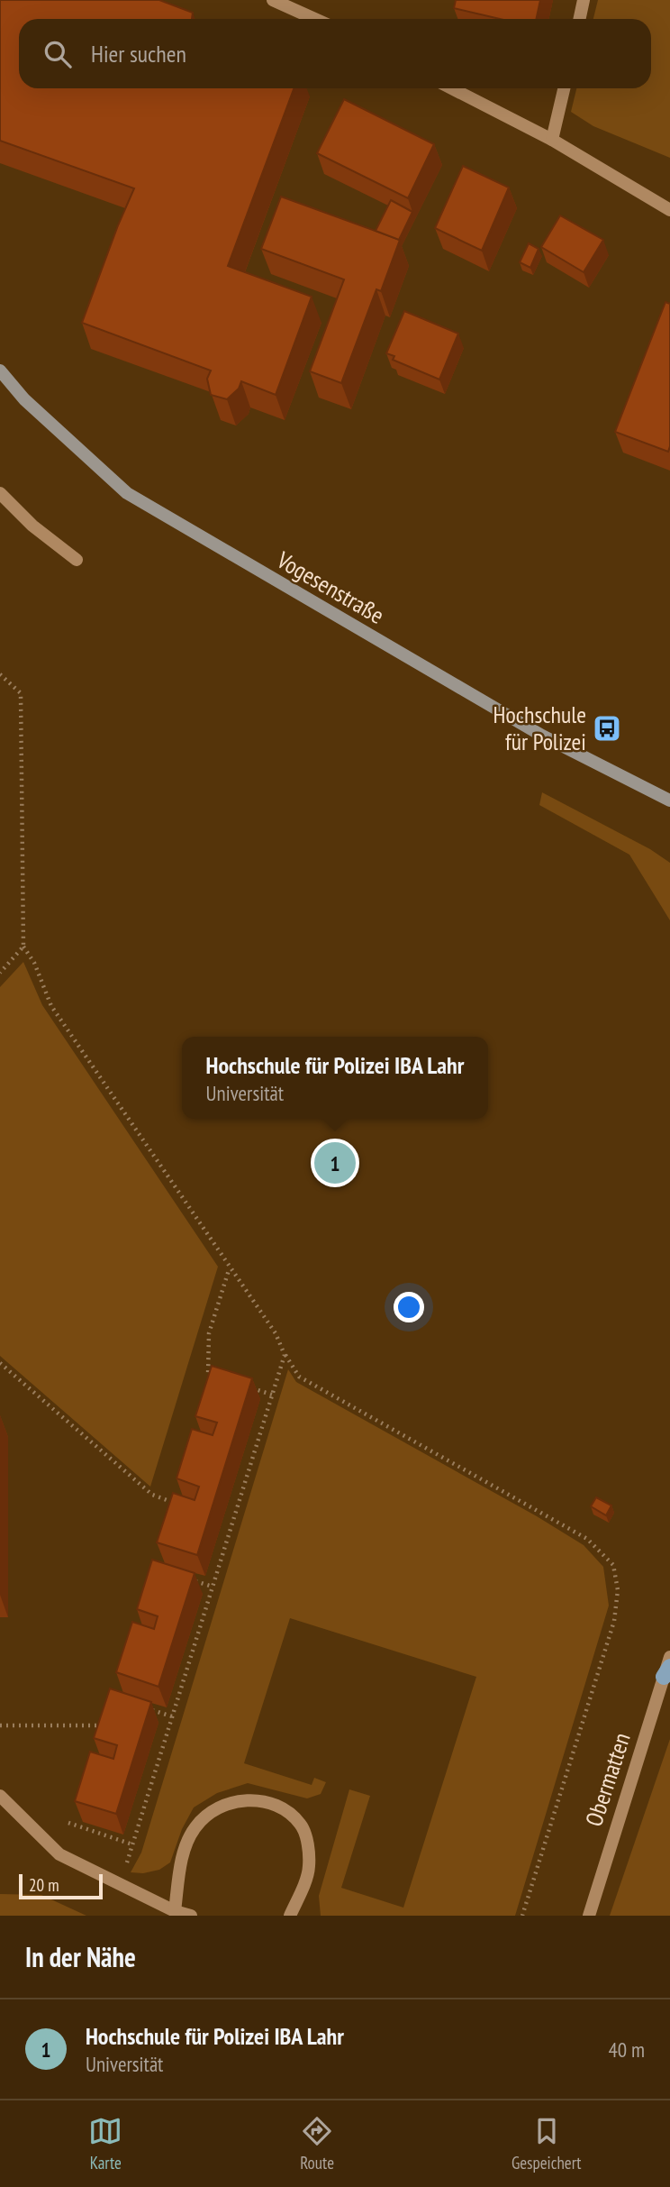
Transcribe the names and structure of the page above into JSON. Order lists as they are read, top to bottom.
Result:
{
  "streets": {
    "street": ["Vogesenstraße", "Obermatten"]
  },
  "places": {
    "bus stop": ["Hochschule für Polizei"]
  },
  "scale_bar": "20 m",
  "page": {
    "search": "Hier suchen",
    "popup": ["Hochschule für Polizei IBA Lahr", "Universität"],
    "pins": "1",
    "scale": "20 m",
    "heading": "In der Nähe",
    "list": [
      {
        "mark": "1",
        "name": "Hochschule für Polizei IBA Lahr",
        "note": "Universität",
        "value": "40 m"
      }
    ],
    "nav": ["Karte", "Route", "Gespeichert"]
  }
}
